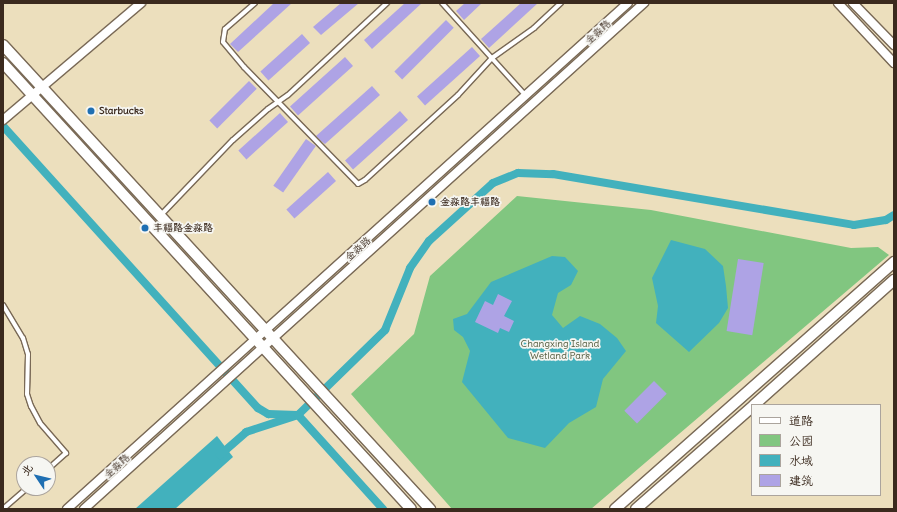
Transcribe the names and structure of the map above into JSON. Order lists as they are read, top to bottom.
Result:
{
  "streets": {
    "street": ["金淼路"]
  },
  "parks": ["Changxing Island Wetland Park"],
  "places": ["Starbucks", "金淼路丰福路", "丰福路金淼路"],
  "legend": [
    "道路",
    "公园",
    "水域",
    "建筑"
  ],
  "north": "top left"
}
